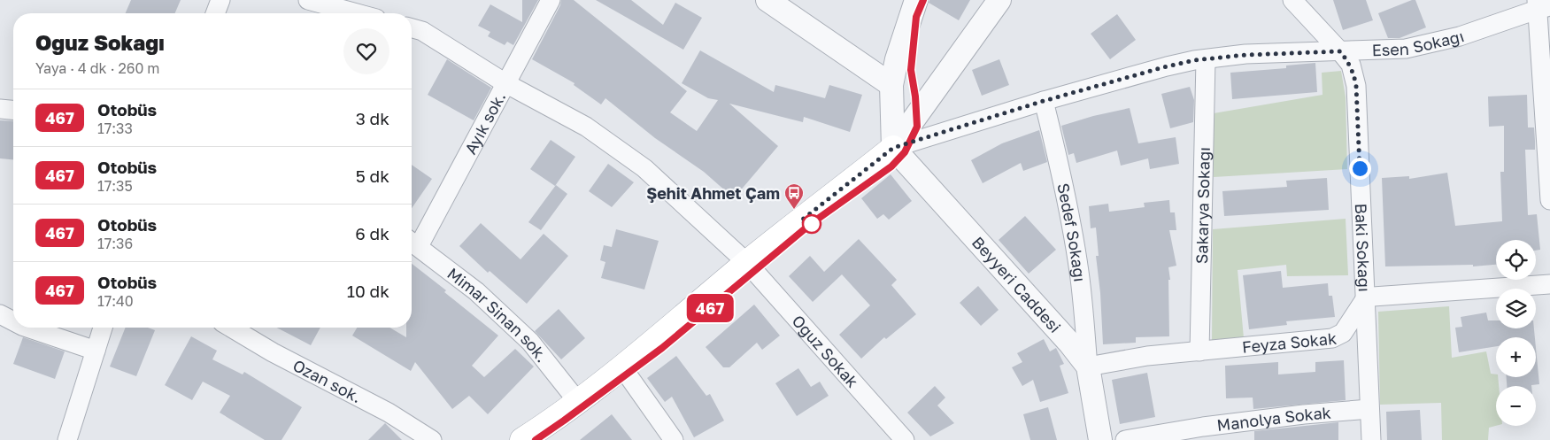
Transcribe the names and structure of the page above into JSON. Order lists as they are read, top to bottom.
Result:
{
  "streets": {
    "street": [
      "Esen Sokağı",
      "Ayık sok.",
      "Sakarya Sokağı",
      "Sedef Sokağı",
      "Baki Sokağı",
      "Beyyeri Caddesi",
      "Mimar Sinan sok.",
      "Feyza Sokak",
      "Oğuz Sokak",
      "Ozan sok.",
      "Manolya Sokak"
    ]
  },
  "crossings": [
    ["Esen Sokağı", "Sakarya Sokağı"],
    ["Esen Sokağı", "Sedef Sokağı"],
    ["Esen Sokağı", "Baki Sokağı"],
    ["Esen Sokağı", "Beyyeri Caddesi"],
    ["Ayık sok.", "Mimar Sinan sok."],
    ["Ayık sok.", "Oğuz Sokak"],
    ["Sakarya Sokağı", "Feyza Sokak"],
    ["Sedef Sokağı", "Beyyeri Caddesi"],
    ["Sedef Sokağı", "Feyza Sokak"],
    ["Baki Sokağı", "Feyza Sokak"],
    ["Baki Sokağı", "Manolya Sokak"],
    ["Beyyeri Caddesi", "Feyza Sokak"]
  ],
  "places": {
    "bus stop": ["Şehit Ahmet Çam"]
  },
  "lines": ["bus line 467"],
  "page": {
    "on_map": "467",
    "heading": ["Oğuz Sokağı", "Yaya · 4 dk · 260 m"],
    "list": [
      {
        "mark": "467",
        "name": "Otobüs",
        "note": "17:33",
        "value": "3 dk"
      },
      {
        "mark": "467",
        "name": "Otobüs",
        "note": "17:35",
        "value": "5 dk"
      },
      {
        "mark": "467",
        "name": "Otobüs",
        "note": "17:36",
        "value": "6 dk"
      },
      {
        "mark": "467",
        "name": "Otobüs",
        "note": "17:40",
        "value": "10 dk"
      }
    ],
    "map_buttons": ["+", "−"]
  }
}
